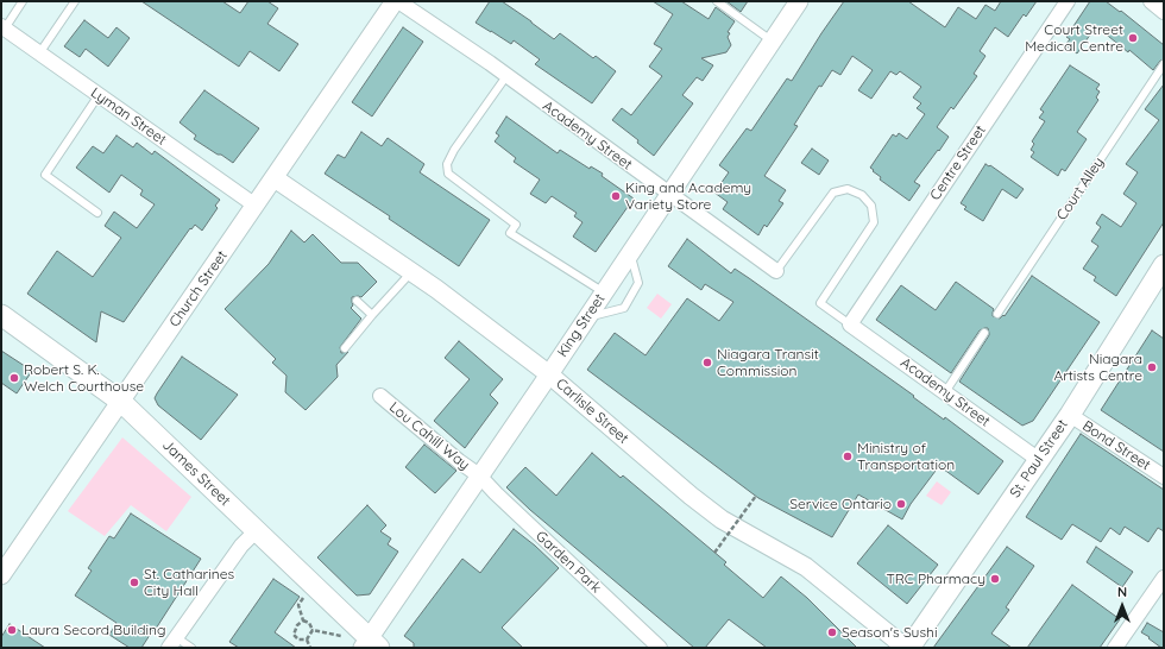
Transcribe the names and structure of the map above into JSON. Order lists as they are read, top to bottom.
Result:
{
  "streets": {
    "main road": ["St. Paul Street", "James Street"],
    "street": [
      "Lyman Street",
      "Academy Street",
      "Centre Street",
      "Church Street",
      "King Street",
      "Carlisle Street",
      "Lou Cahill Way",
      "Bond Street",
      "Garden Park"
    ],
    "lane": ["Court Alley"]
  },
  "crossings": [
    ["Lyman Street", "Church Street"],
    ["Academy Street", "Centre Street"],
    ["Academy Street", "King Street"],
    ["Academy Street", "St. Paul Street"],
    ["Church Street", "Carlisle Street"],
    ["Church Street", "James Street"],
    ["King Street", "Carlisle Street"],
    ["King Street", "Lou Cahill Way"],
    ["King Street", "James Street"],
    ["King Street", "Garden Park"],
    ["Carlisle Street", "St. Paul Street"],
    ["Lou Cahill Way", "Garden Park"],
    ["Bond Street", "St. Paul Street"]
  ],
  "places": [
    "Court Street Medical Centre",
    "King and Academy Variety Store",
    "Niagara Transit Commission",
    "Niagara Artists Centre",
    "Robert S. K. Welch Courthouse",
    "Ministry of Transportation",
    "Service Ontario",
    "TRC Pharmacy",
    "St. Catharines City Hall",
    "Laura Secord Building",
    "Season's Sushi"
  ],
  "north": "top"
}
